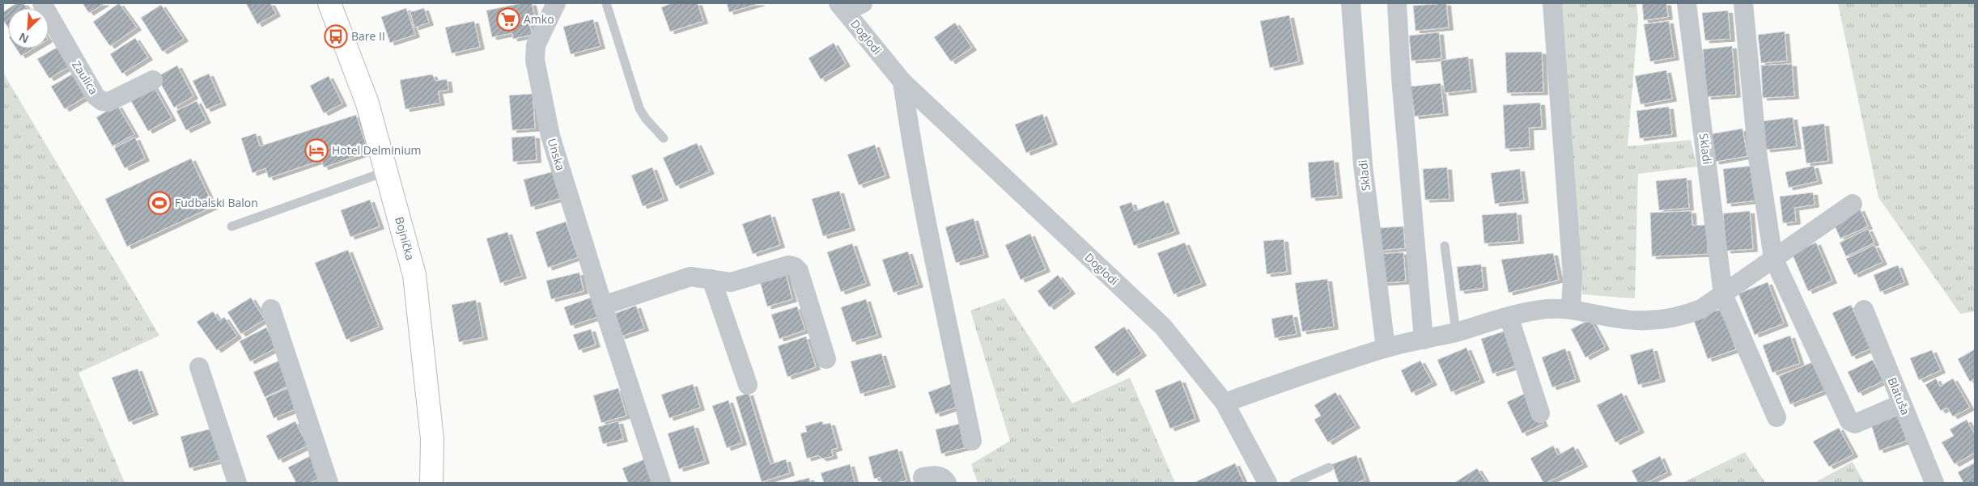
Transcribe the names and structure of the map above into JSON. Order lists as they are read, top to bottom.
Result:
{
  "streets": {
    "main road": ["Bojnička"],
    "street": [
      "Doglodi",
      "Zaulica",
      "Skladi",
      "Unska",
      "Blatuša"
    ]
  },
  "places": {
    "supermarket": ["Amko"],
    "bus stop": ["Bare II"],
    "hotel": ["Hotel Delminium"],
    "sports": ["Fudbalski Balon"]
  },
  "north": "bottom left"
}
